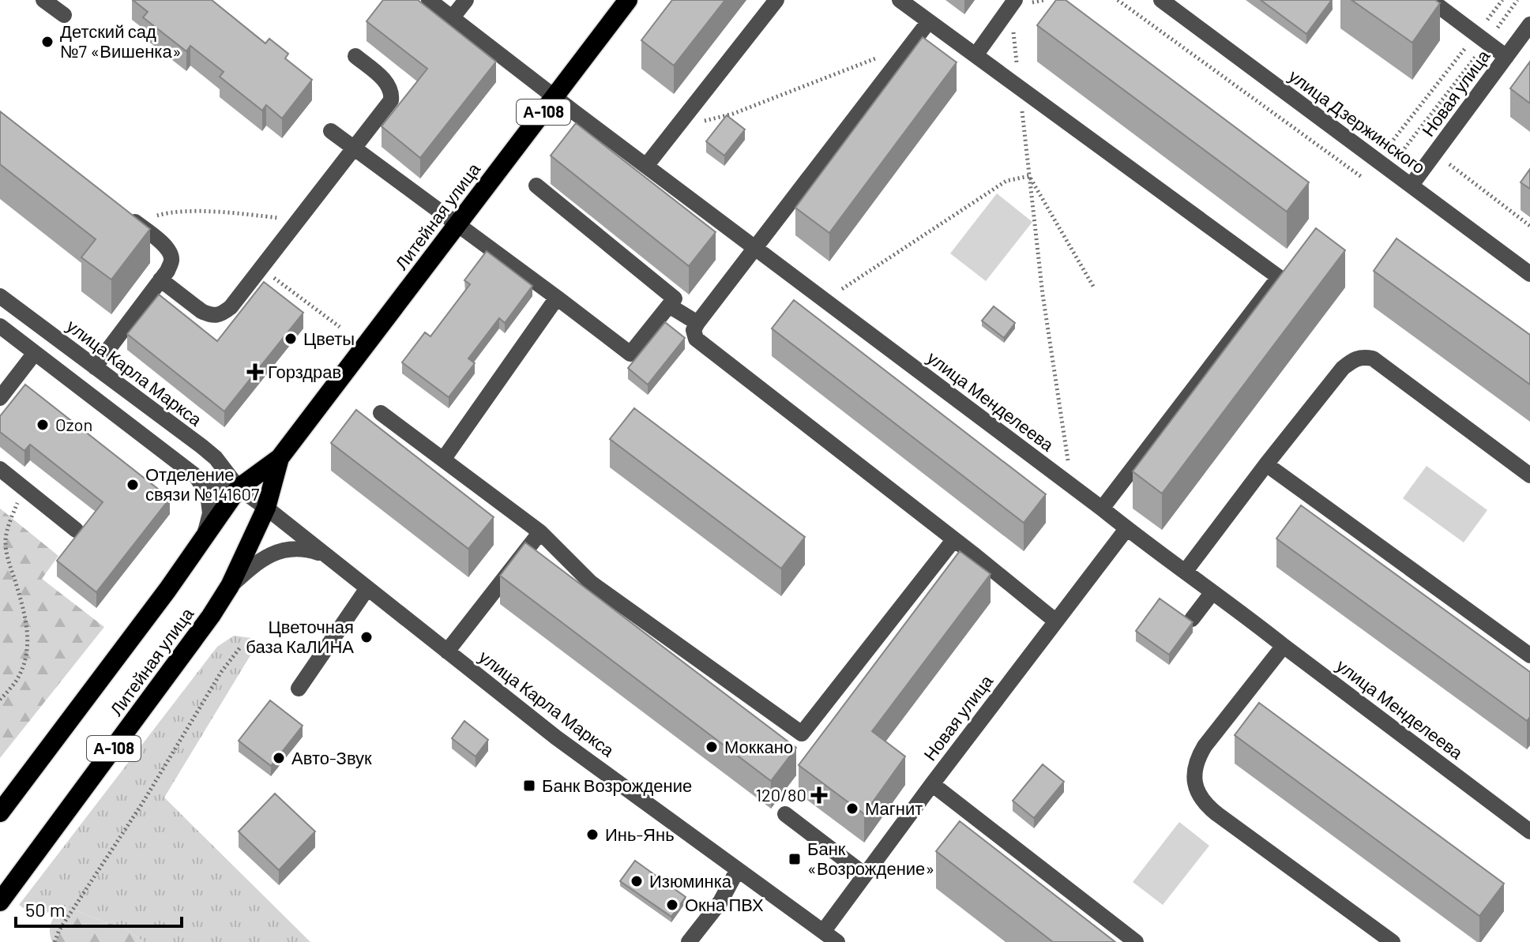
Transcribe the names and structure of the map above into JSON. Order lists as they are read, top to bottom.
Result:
{
  "streets": {
    "highway": ["А-108", "Литейная улица"],
    "street": [
      "Новая улица",
      "улица Дзержинского",
      "улица Карла Маркса",
      "улица Менделеева"
    ]
  },
  "crossings": [
    ["Новая улица", "улица Дзержинского"],
    ["Новая улица", "улица Карла Маркса"],
    ["Новая улица", "улица Менделеева"],
    ["А-108", "Литейная улица"],
    ["А-108", "улица Карла Маркса"],
    ["Литейная улица", "улица Карла Маркса"],
    ["Литейная улица", "улица Менделеева"]
  ],
  "places": {
    "other": [
      "Детский сад №7 «Вишенка»",
      "Цветы",
      "Ozon",
      "Отделение связи №141607",
      "Цветочная база КаЛИНА",
      "Моккано",
      "Авто-Звук",
      "Магнит",
      "Инь-Янь",
      "Изюминка",
      "Окна ПВХ"
    ],
    "health": ["Горздрав", "120/80"],
    "transit": ["Банк Возрождение", "Банк «Возрождение»"]
  },
  "scale_bar": "50 m"
}
